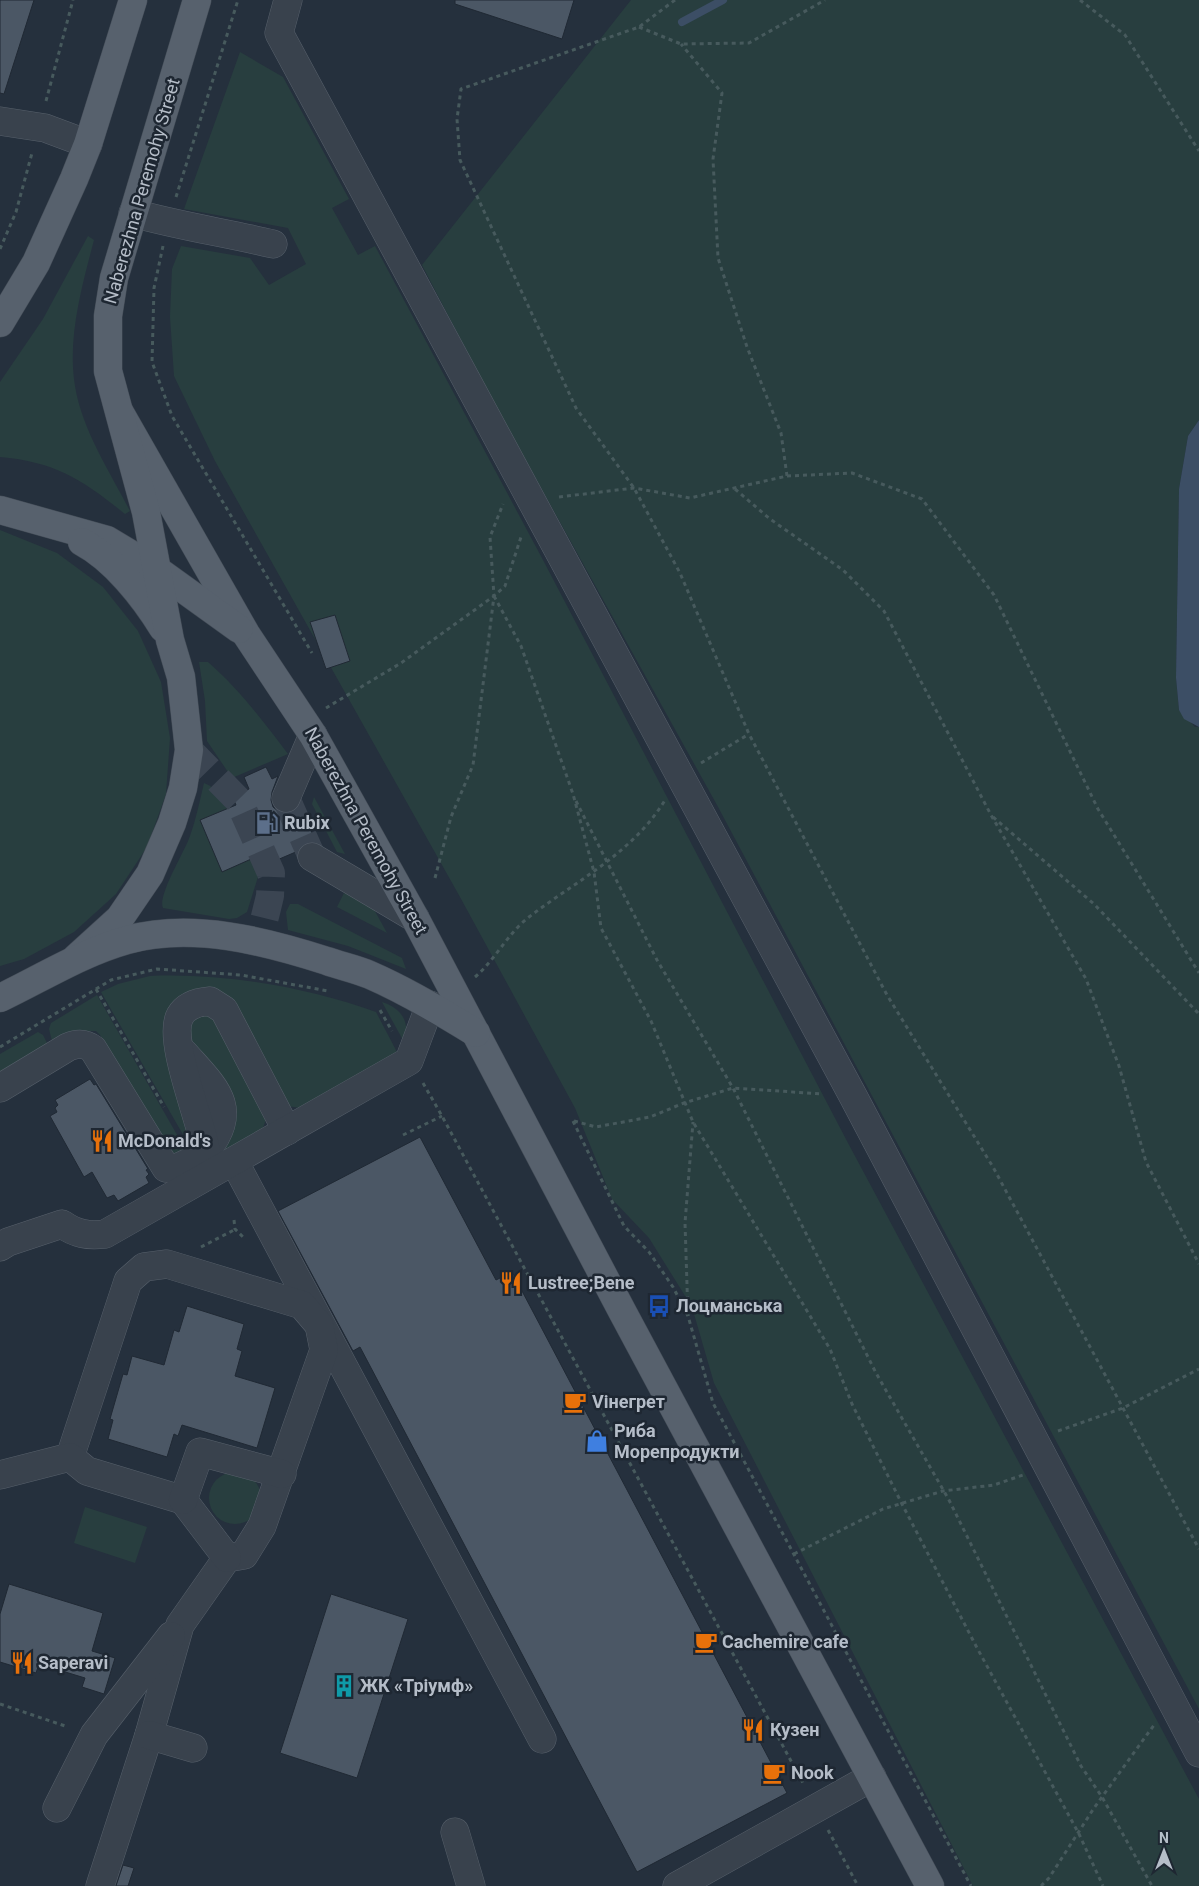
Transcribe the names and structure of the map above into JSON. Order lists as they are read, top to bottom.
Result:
{
  "streets": {
    "main road": ["Naberezhna Peremohy Street"]
  },
  "places": {
    "fuel station": ["Rubix"],
    "restaurant": [
      "McDonald's",
      "Lustree;Bene",
      "Saperavi",
      "Кузен"
    ],
    "bus stop": ["Лоцманська"],
    "cafe": ["Vінегрет", "Cachemire cafe", "Nook"],
    "shop": ["Риба Морепродукти"],
    "building": ["ЖК «Тріумф»"]
  },
  "north": "top"
}
